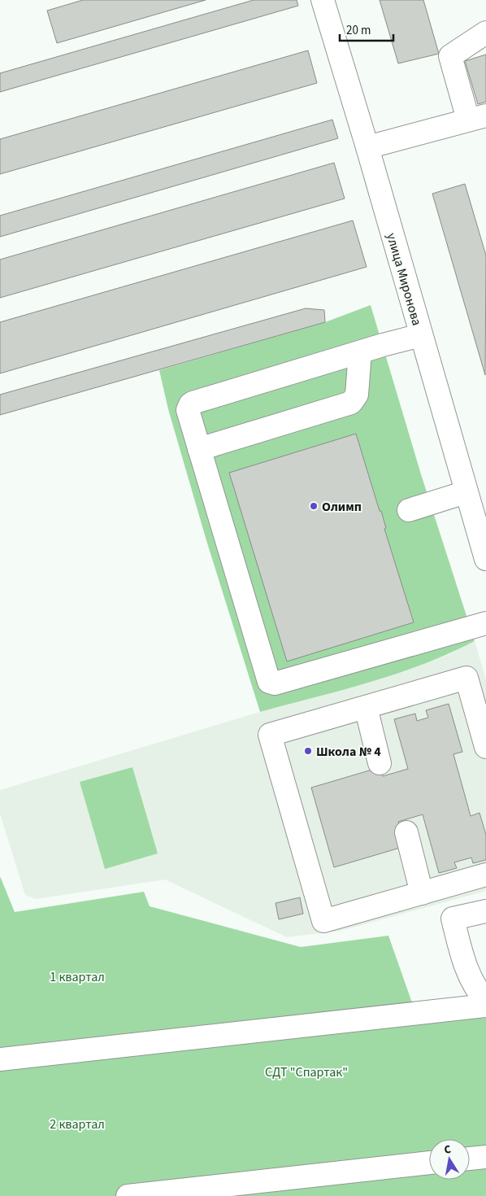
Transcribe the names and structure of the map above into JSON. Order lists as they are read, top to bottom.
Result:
{
  "streets": {
    "street": ["улица Миронова"]
  },
  "parks": ["1 квартал", "СДТ \"Спартак\"", "2 квартал"],
  "places": ["Олимп", "Школа № 4"],
  "scale_bar": "20 m",
  "north": "top"
}
